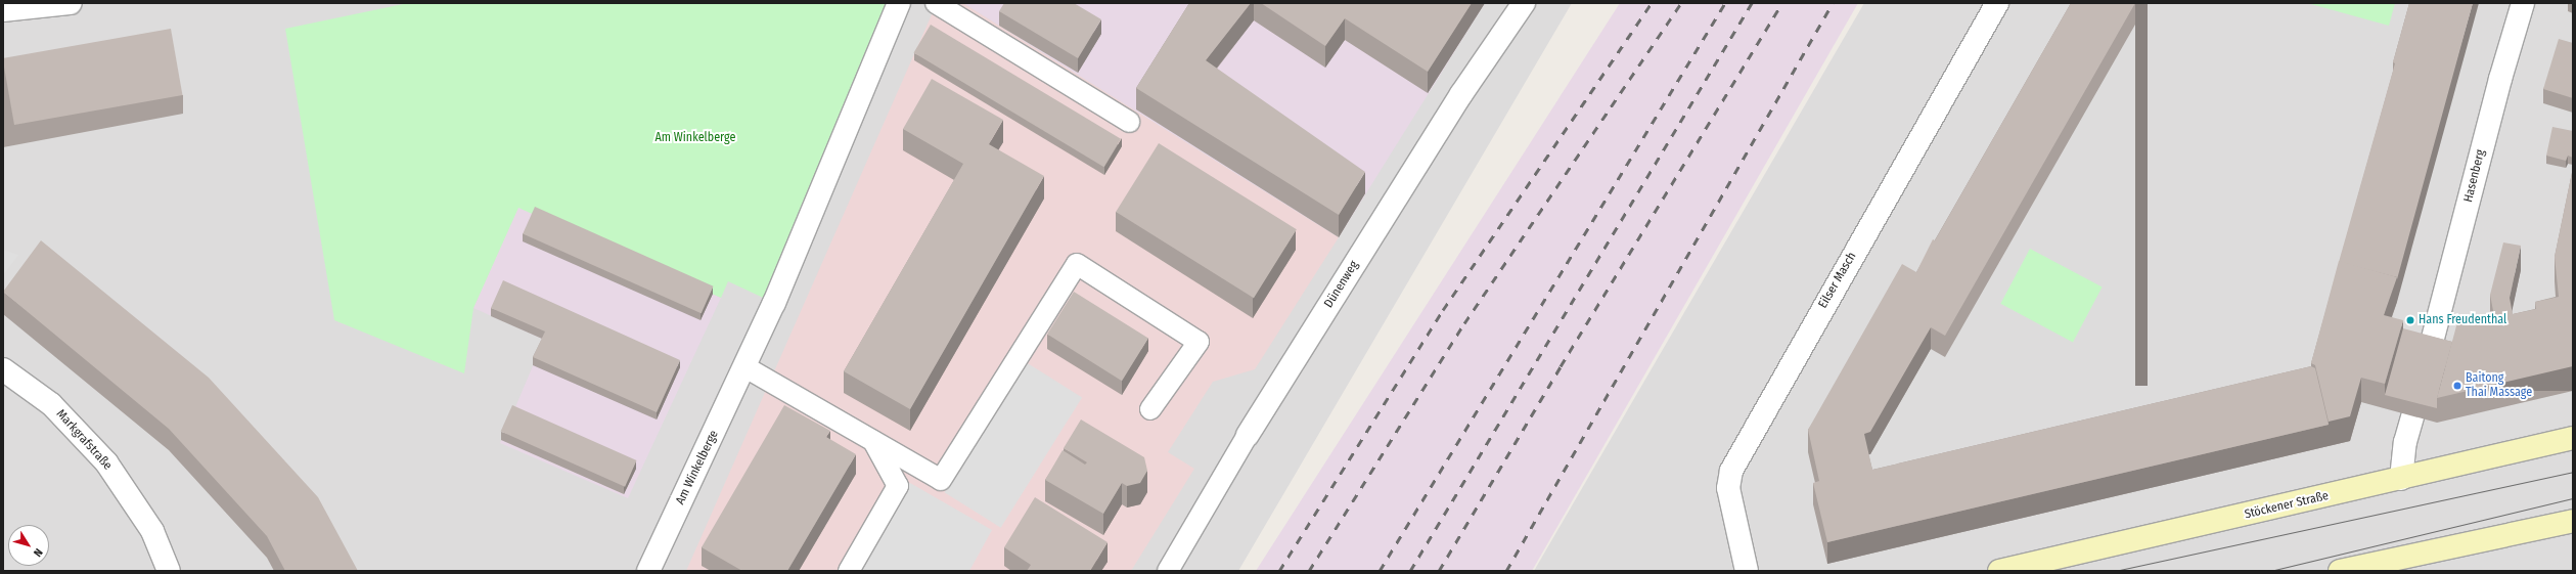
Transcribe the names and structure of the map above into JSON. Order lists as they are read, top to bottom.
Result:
{
  "streets": {
    "street": [
      "Hasenberg",
      "Eilser Masch",
      "Dünenweg",
      "Markgrafstraße",
      "Am Winkelberge",
      "Stöckener Straße"
    ]
  },
  "parks": ["Am Winkelberge"],
  "places": ["Hans Freudenthal", "Baitong Thai Massage"],
  "north": "bottom right"
}
